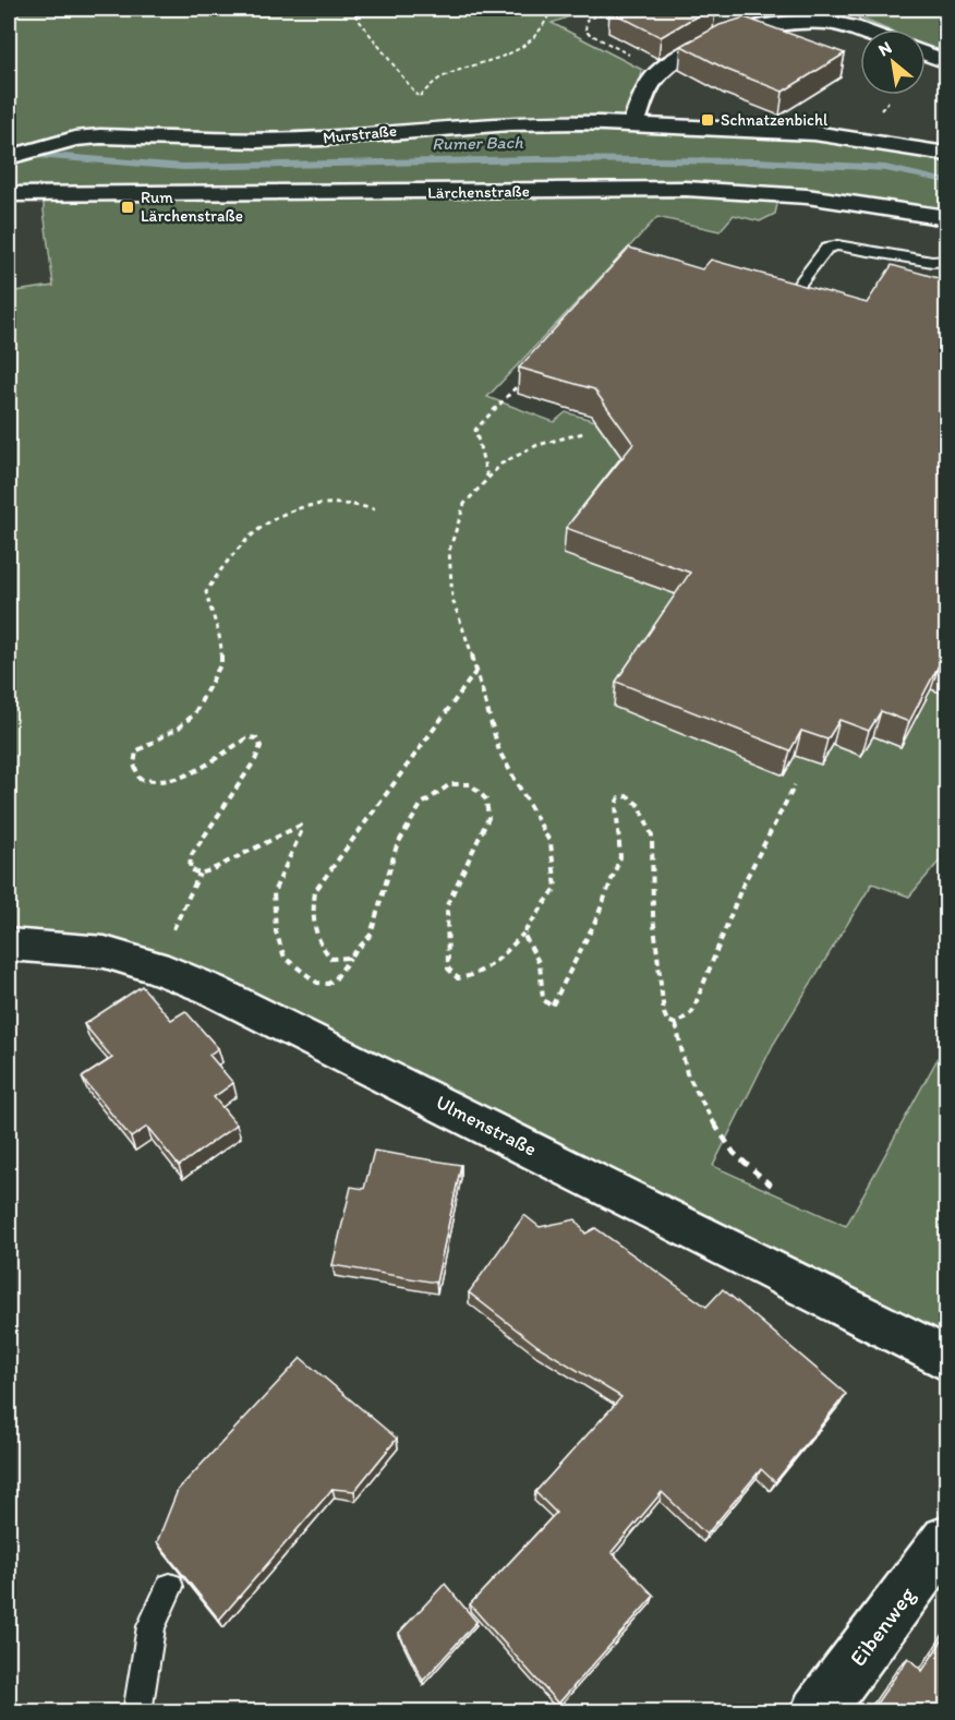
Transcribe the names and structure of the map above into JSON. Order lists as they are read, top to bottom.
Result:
{
  "streets": {
    "street": [
      "Murstraße",
      "Lärchenstraße",
      "Ulmenstraße",
      "Eibenweg"
    ]
  },
  "water": ["Rumer Bach"],
  "places": {
    "transit": ["Schnatzenbichl", "Rum Lärchenstraße"]
  },
  "north": "top left"
}
